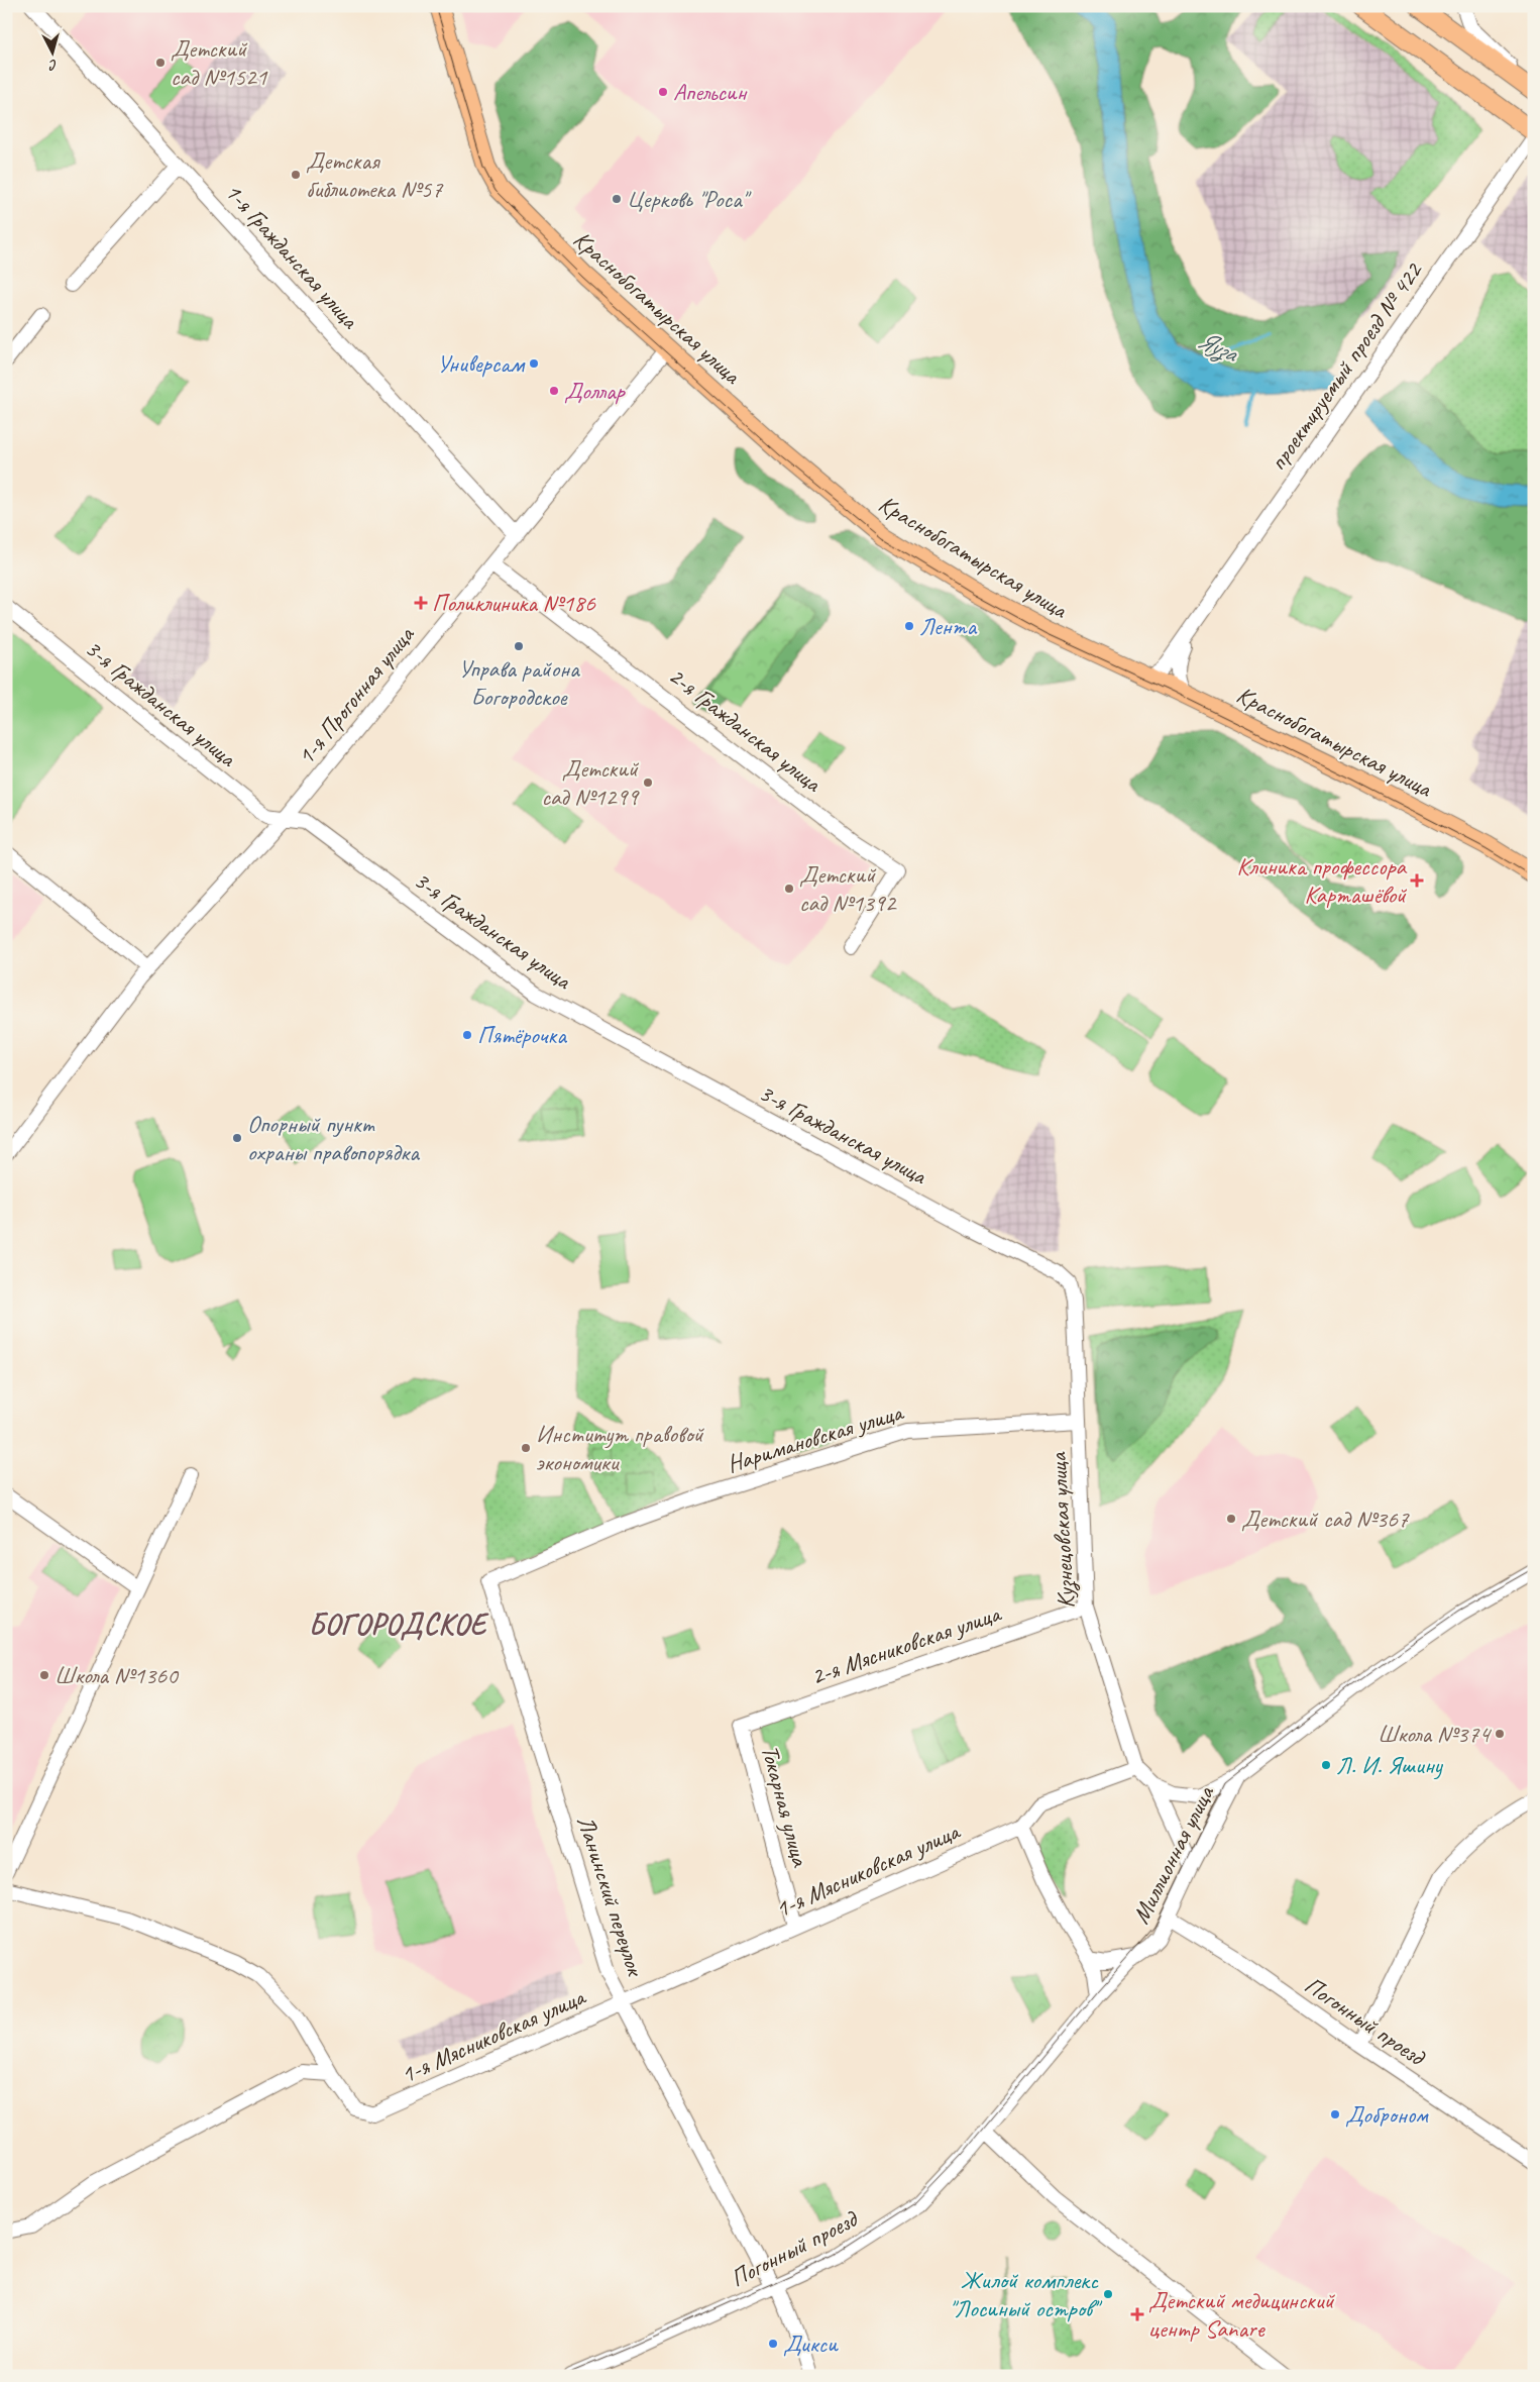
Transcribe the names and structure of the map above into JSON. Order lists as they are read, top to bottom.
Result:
{
  "streets": {
    "main road": ["Краснобогатырская улица"],
    "street": [
      "1-я Гражданская улица",
      "проектируемый проезд № 422",
      "1-я Прогонная улица",
      "3-я Гражданская улица",
      "2-я Гражданская улица",
      "Наримановская улица",
      "Кузнецовская улица",
      "2-я Мясниковская улица",
      "Токарная улица",
      "Миллионная улица",
      "1-я Мясниковская улица",
      "Ланинский переулок",
      "Погонный проезд"
    ]
  },
  "crossings": [
    ["1-я Гражданская улица", "1-я Прогонная улица"],
    ["Краснобогатырская улица", "проектируемый проезд № 422"],
    ["Краснобогатырская улица", "1-я Прогонная улица"],
    ["1-я Прогонная улица", "3-я Гражданская улица"],
    ["1-я Прогонная улица", "2-я Гражданская улица"],
    ["3-я Гражданская улица", "Кузнецовская улица"],
    ["Наримановская улица", "Кузнецовская улица"],
    ["Наримановская улица", "Ланинский переулок"],
    ["Кузнецовская улица", "2-я Мясниковская улица"],
    ["Кузнецовская улица", "Миллионная улица"],
    ["Кузнецовская улица", "1-я Мясниковская улица"],
    ["Кузнецовская улица", "Погонный проезд"],
    ["2-я Мясниковская улица", "Токарная улица"],
    ["Токарная улица", "1-я Мясниковская улица"],
    ["Миллионная улица", "1-я Мясниковская улица"],
    ["Миллионная улица", "Погонный проезд"],
    ["1-я Мясниковская улица", "Ланинский переулок"],
    ["1-я Мясниковская улица", "Погонный проезд"],
    ["Ланинский переулок", "Погонный проезд"]
  ],
  "districts": ["БОГОРОДСКОЕ"],
  "water": ["Яуза"],
  "places": {
    "other": [
      "Детский сад №1521",
      "Апельсин",
      "Детская библиотека №57",
      "Церковь \"Роса\"",
      "Универсам",
      "Доллар",
      "Лента",
      "Управа района Богородское",
      "Детский сад №1299",
      "Детский сад №1392",
      "Пятёрочка",
      "Опорный пункт охраны правопорядка",
      "Институт правовой экономики",
      "Детский сад №367",
      "Школа №1360",
      "Школа №374",
      "Л. И. Яшину",
      "Доброном",
      "Жилой комплекс \"Лосиный остров\"",
      "Дикси"
    ],
    "health": ["Поликлиника №186", "Клиника профессора Карташёвой", "Детский медицинский центр Sanare"]
  },
  "north": "bottom"
}
